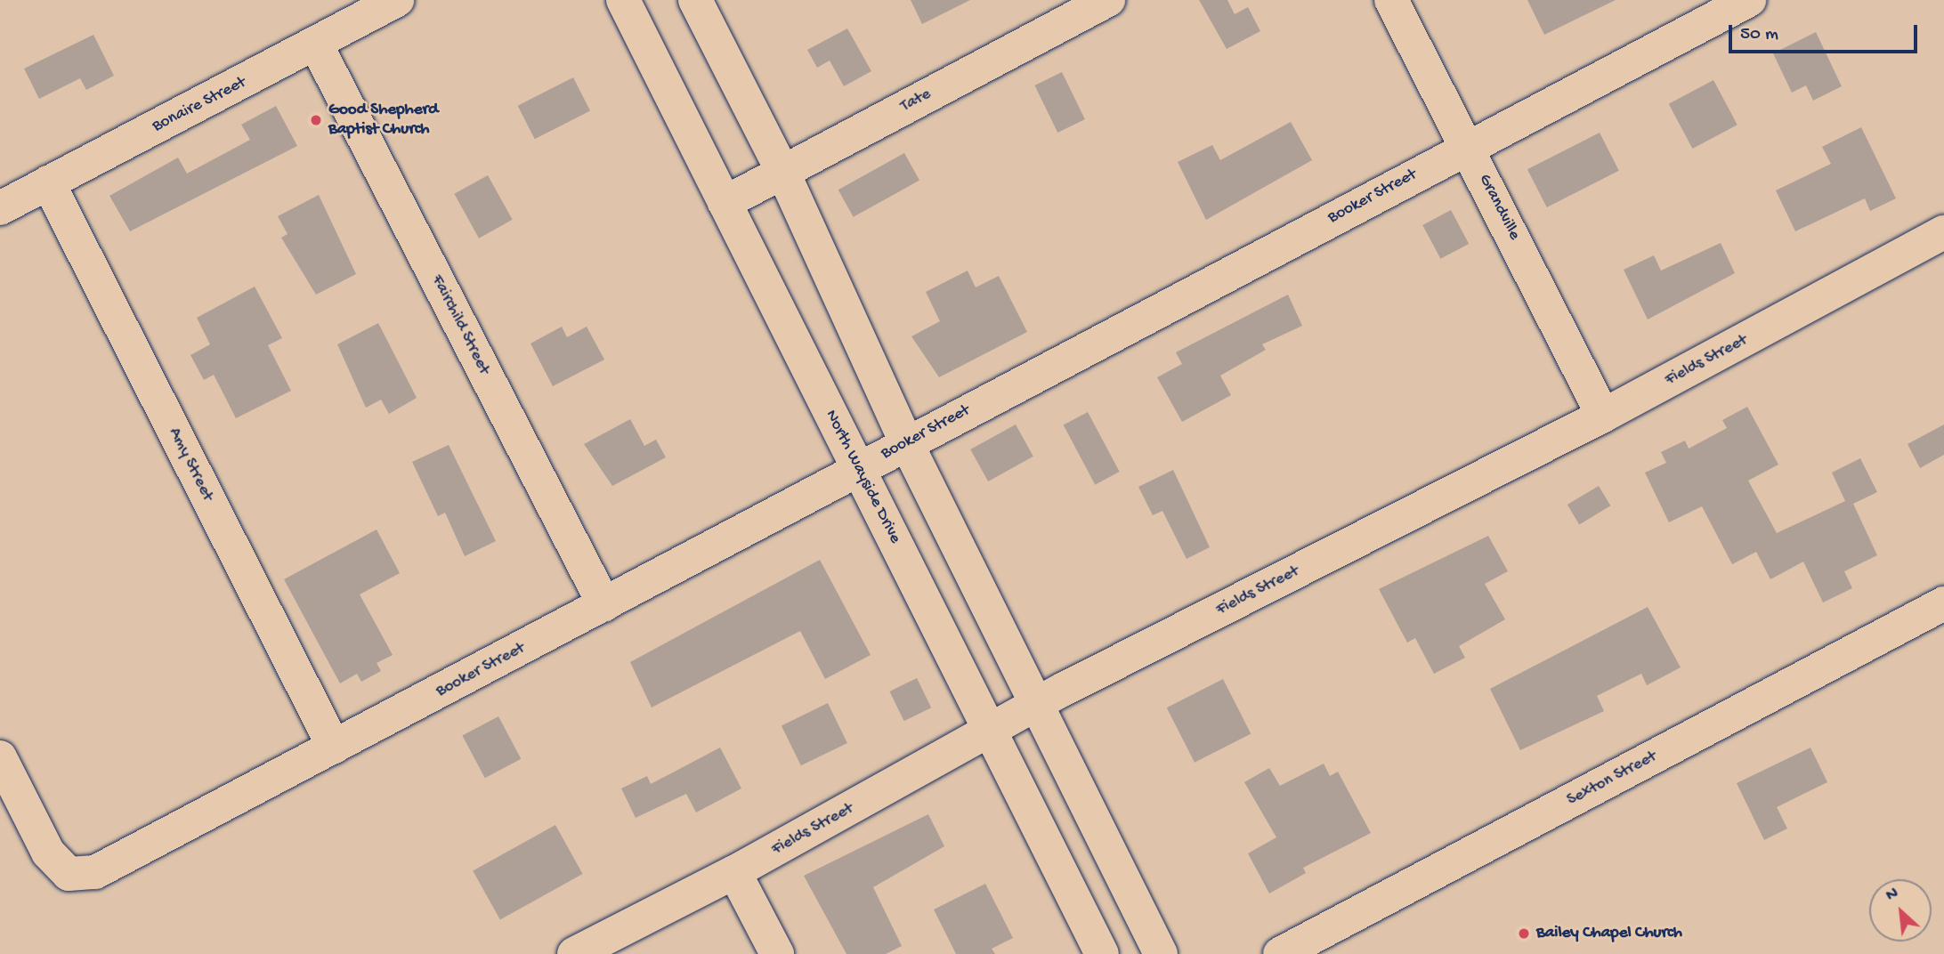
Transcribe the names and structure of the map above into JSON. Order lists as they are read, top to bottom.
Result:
{
  "streets": {
    "street": [
      "Tate",
      "Bonaire Street",
      "Booker Street",
      "Grandville",
      "Fairchild Street",
      "Fields Street",
      "Amy Street",
      "North Wayside Drive",
      "Sexton Street"
    ]
  },
  "crossings": [
    ["Tate", "North Wayside Drive"],
    ["Bonaire Street", "Fairchild Street"],
    ["Bonaire Street", "Amy Street"],
    ["Booker Street", "Grandville"],
    ["Booker Street", "Fairchild Street"],
    ["Booker Street", "Amy Street"],
    ["Booker Street", "North Wayside Drive"],
    ["Grandville", "Fields Street"],
    ["Fields Street", "North Wayside Drive"]
  ],
  "places": ["Good Shepherd Baptist Church", "Bailey Chapel Church"],
  "scale_bar": "50 m",
  "north": "top left"
}
